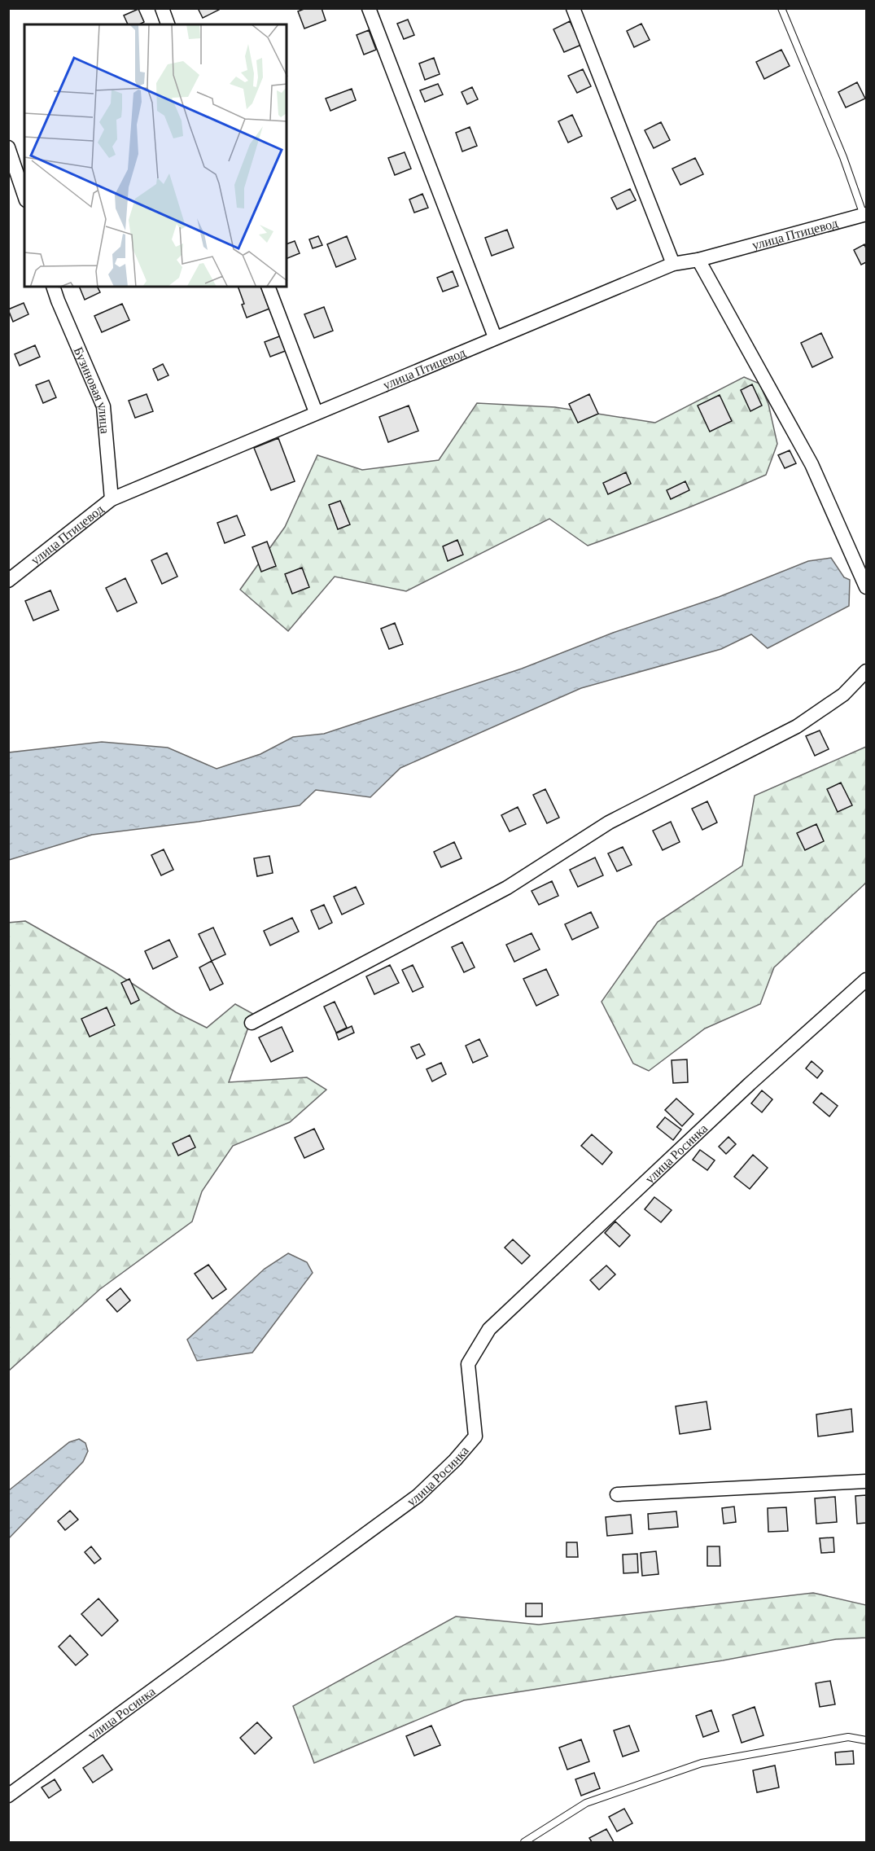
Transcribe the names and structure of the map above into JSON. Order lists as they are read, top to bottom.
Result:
{
  "streets": {
    "street": ["улица Птицевод", "Бузиновая улица", "улица Росинка"]
  },
  "crossings": [
    ["улица Птицевод", "Бузиновая улица"]
  ]
}
